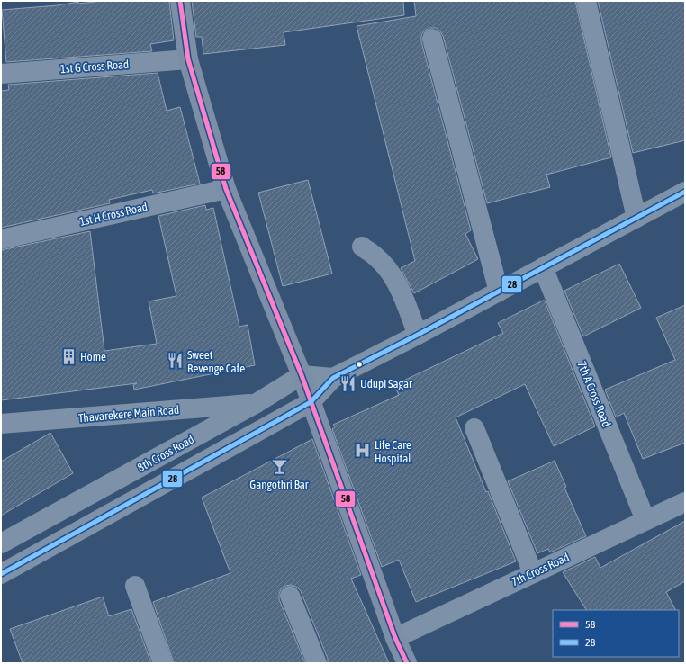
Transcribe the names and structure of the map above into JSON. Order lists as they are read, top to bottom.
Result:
{
  "streets": {
    "street": [
      "1st G Cross Road",
      "1st H Cross Road",
      "7th A Cross Road",
      "Thavarekere Main Road",
      "8th Cross Road",
      "7th Cross Road"
    ]
  },
  "crossings": [
    ["7th A Cross Road", "7th Cross Road"],
    ["Thavarekere Main Road", "8th Cross Road"]
  ],
  "places": {
    "building": ["Home"],
    "restaurant": ["Sweet Revenge Cafe", "Udupi Sagar"],
    "hospital": ["Life Care Hospital"],
    "bar": ["Gangothri Bar"]
  },
  "lines": ["transit line 58", "transit line 28"],
  "legend": ["58", "28"]
}
